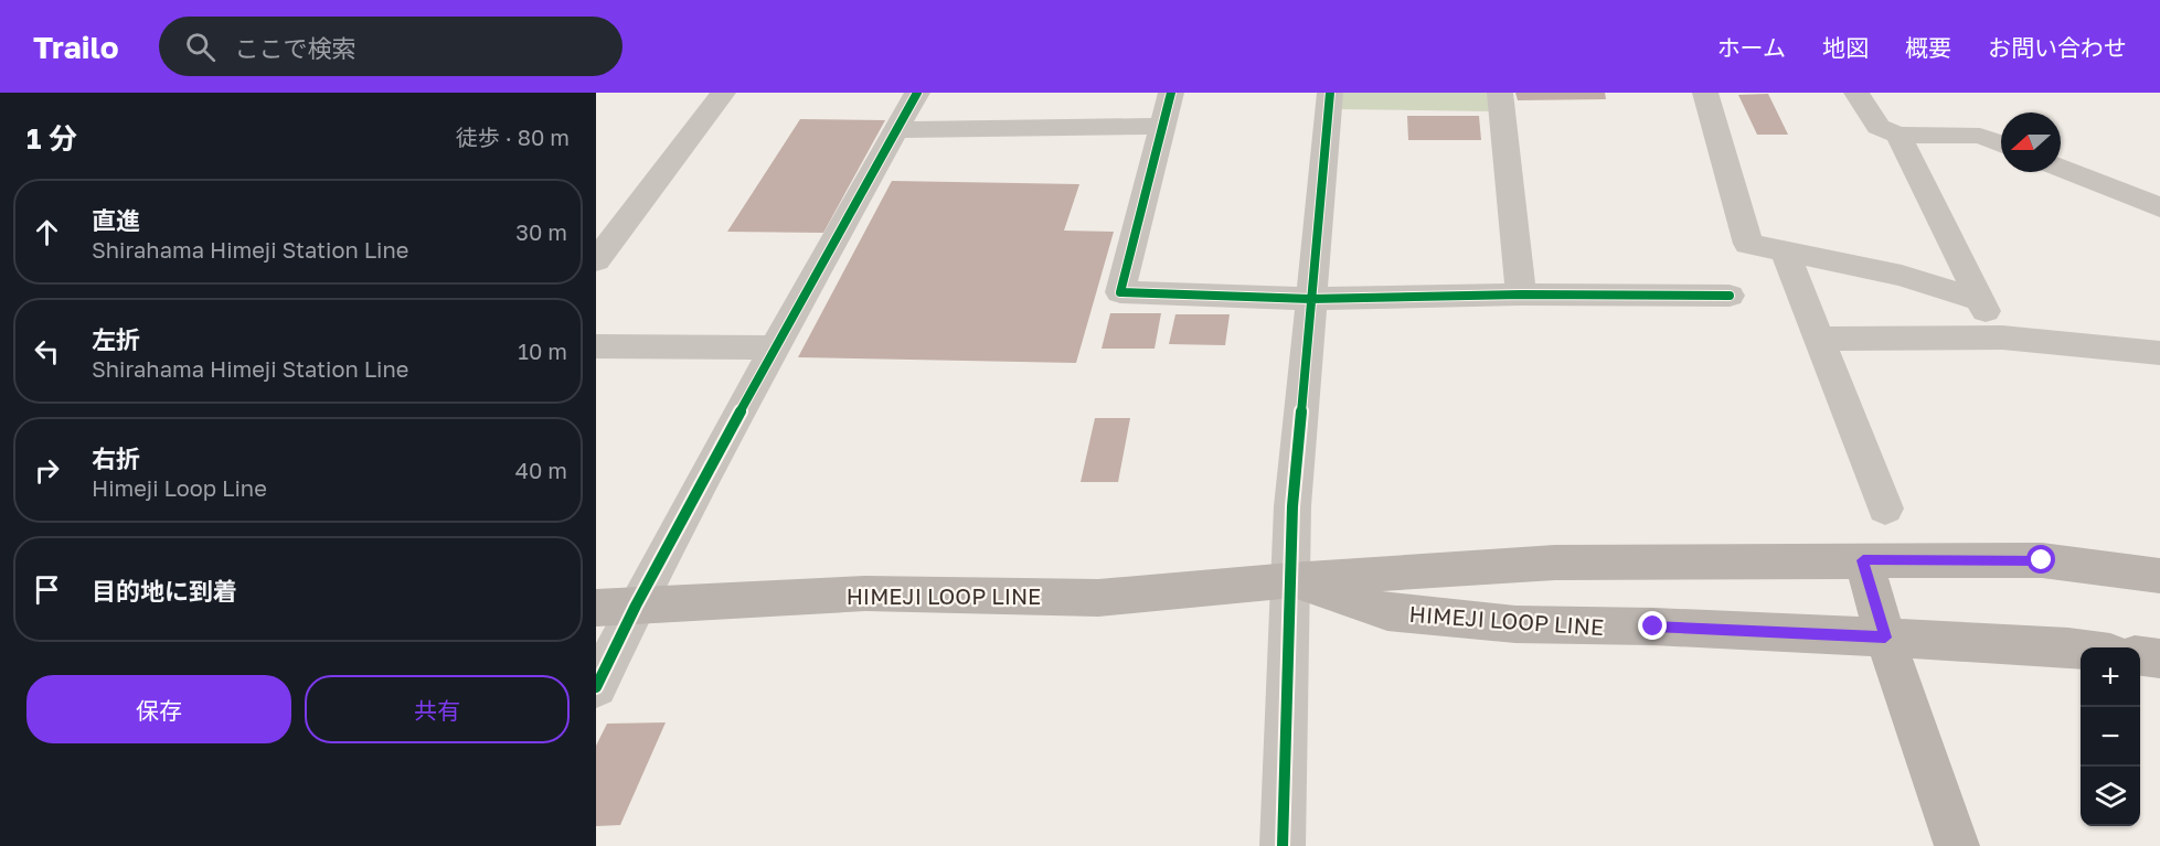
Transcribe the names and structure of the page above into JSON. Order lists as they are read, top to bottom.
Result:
{
  "streets": {
    "main road": ["HIMEJI LOOP LINE"]
  },
  "north": "left",
  "page": {
    "header": "Trailo",
    "search": "ここで検索",
    "nav": [
      "ホーム",
      "地図",
      "概要",
      "お問い合わせ"
    ],
    "heading": ["1 分", "徒歩 · 80 m"],
    "list": [
      ["直進", "Shirahama Himeji Station Line", "30 m"],
      ["左折", "Shirahama Himeji Station Line", "10 m"],
      ["右折", "Himeji Loop Line", "40 m"],
      "目的地に到着"
    ],
    "map_buttons": ["+", "−"],
    "buttons": ["保存", "共有"]
  }
}
